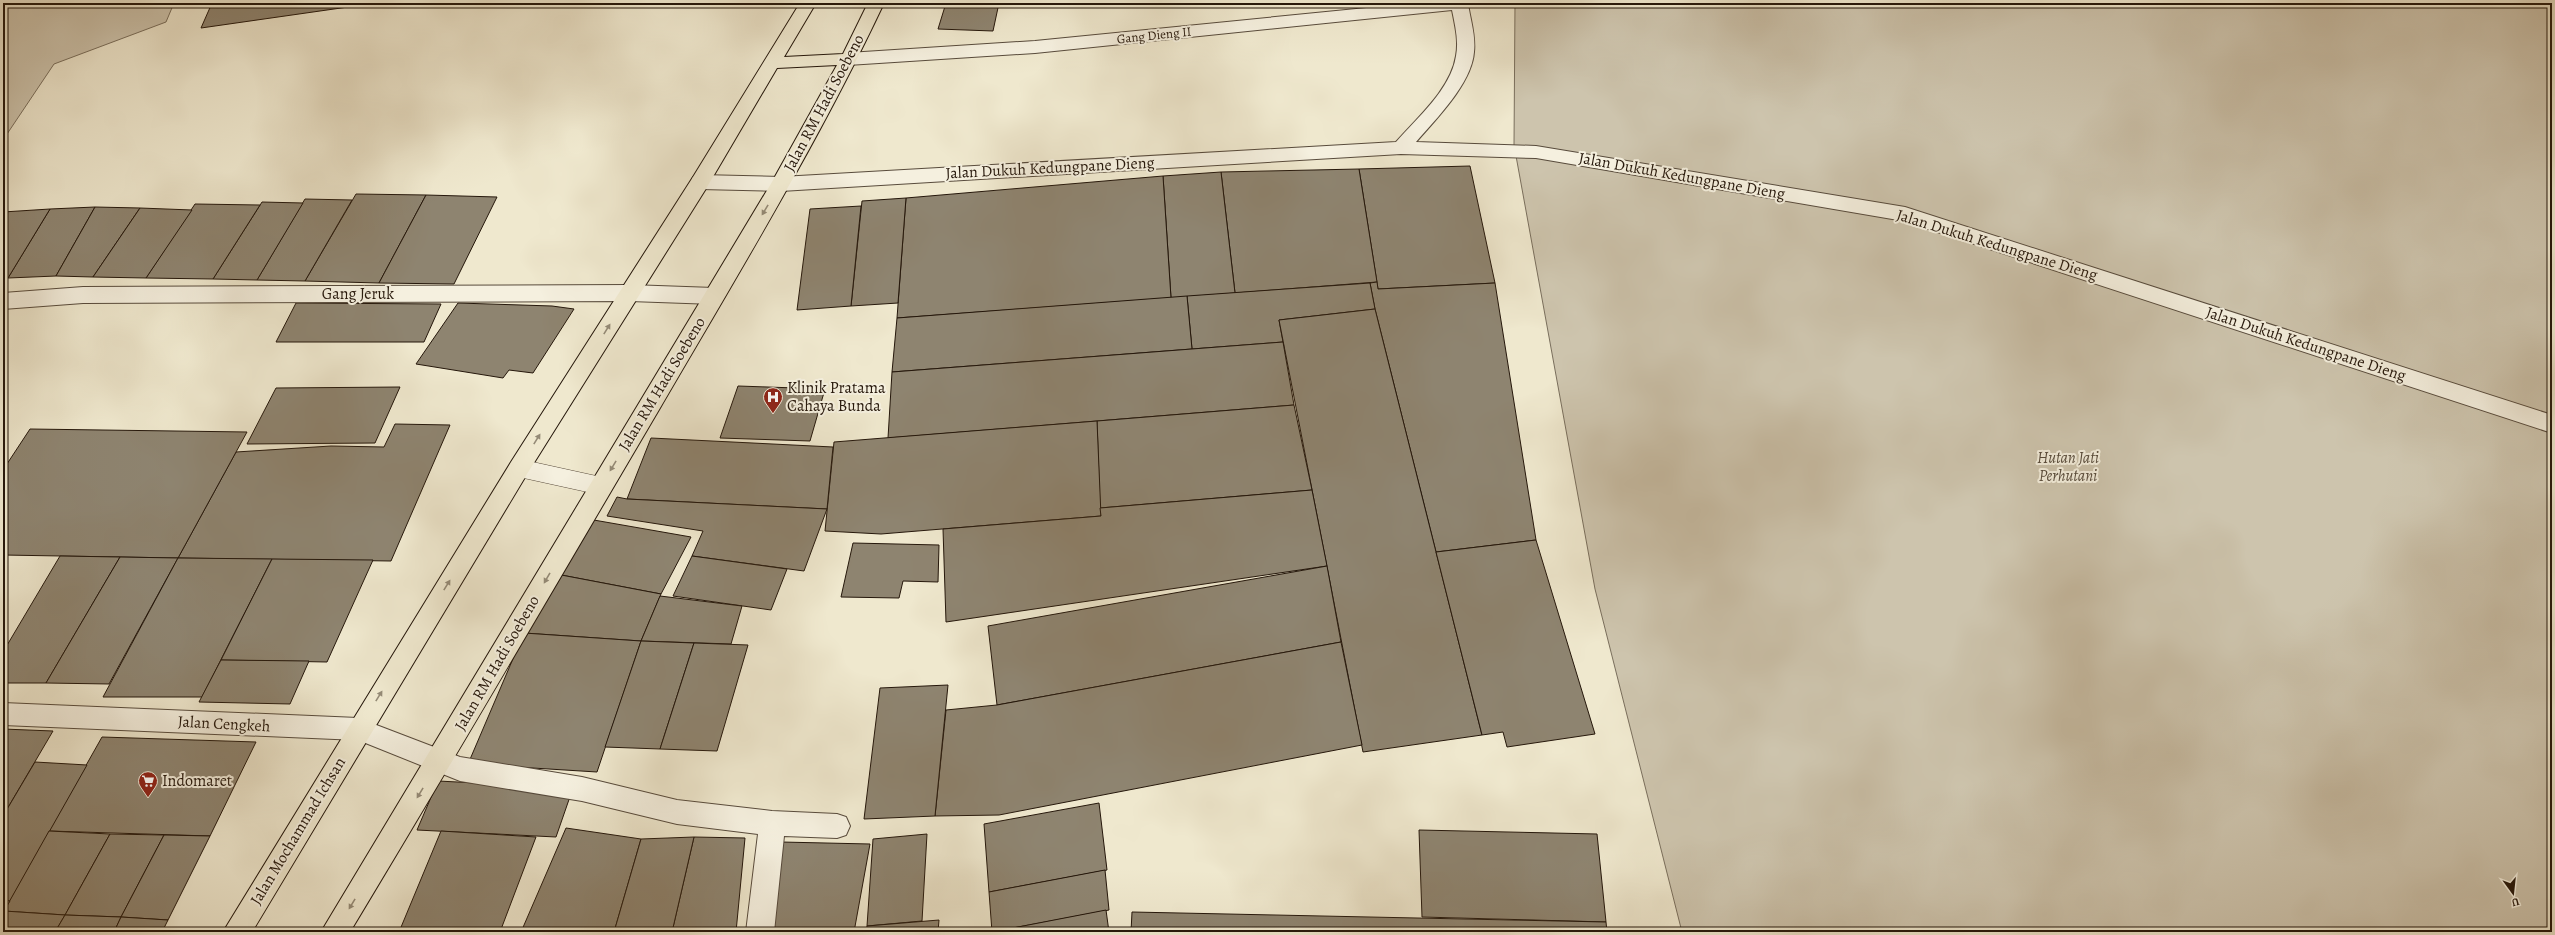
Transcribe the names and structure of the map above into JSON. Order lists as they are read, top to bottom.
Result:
{
  "streets": {
    "main road": ["Jalan RM Hadi Soebeno", "Jalan Mochammad Ichsan"],
    "street": [
      "Gang Dieng II",
      "Jalan Dukuh Kedungpane Dieng",
      "Gang Jeruk",
      "Jalan Cengkeh"
    ]
  },
  "crossings": [
    ["Gang Dieng II", "Jalan RM Hadi Soebeno"],
    ["Jalan RM Hadi Soebeno", "Jalan Dukuh Kedungpane Dieng"],
    ["Jalan RM Hadi Soebeno", "Gang Jeruk"],
    ["Jalan RM Hadi Soebeno", "Jalan Cengkeh"],
    ["Jalan Cengkeh", "Jalan Mochammad Ichsan"]
  ],
  "parks": ["Hutan Jati Perhutani"],
  "places": {
    "hospital": ["Klinik Pratama Cahaya Bunda"],
    "supermarket": ["Indomaret"]
  },
  "north": "bottom"
}
